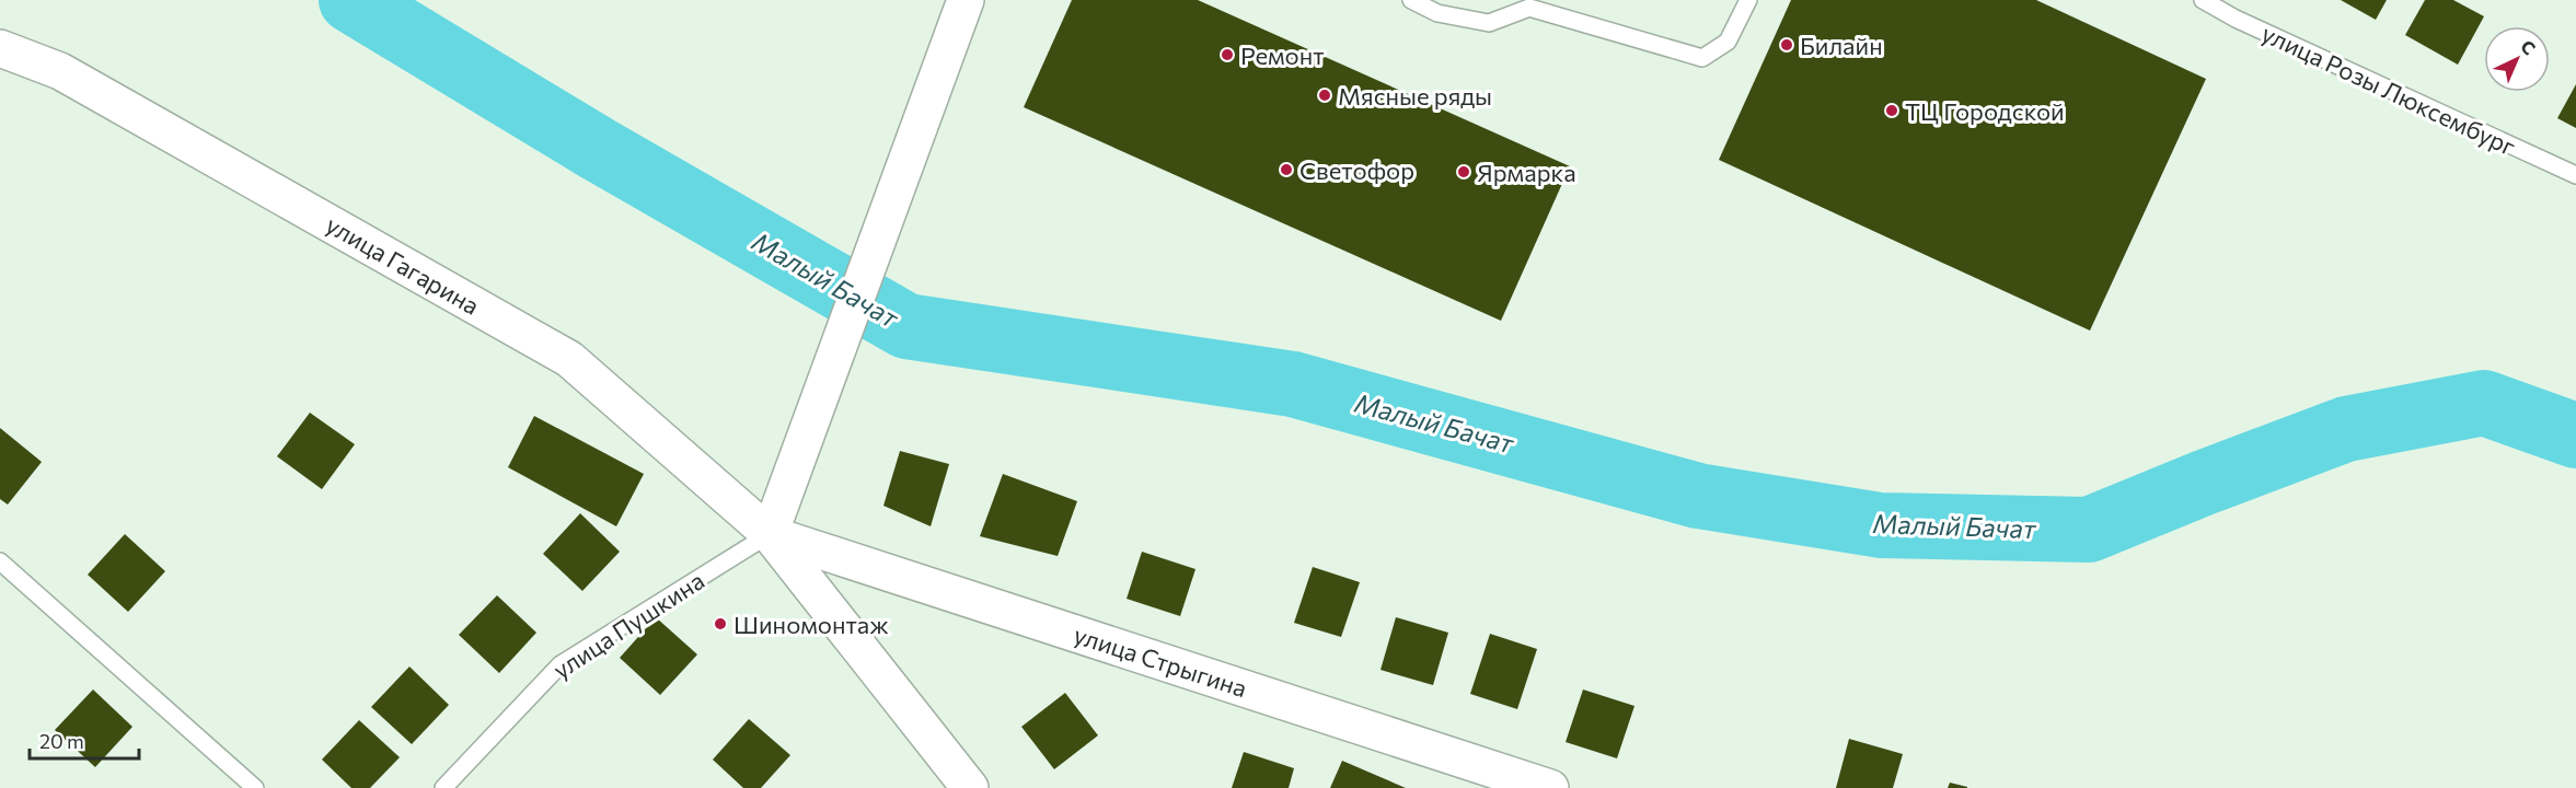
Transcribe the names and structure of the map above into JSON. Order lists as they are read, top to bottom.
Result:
{
  "streets": {
    "street": ["улица Гагарина", "улица Стрыгина"],
    "lane": ["улица Розы Люксембург", "улица Пушкина"]
  },
  "crossings": [
    ["улица Гагарина", "улица Пушкина"],
    ["улица Гагарина", "улица Стрыгина"],
    ["улица Пушкина", "улица Стрыгина"]
  ],
  "water": ["Малый Бачат"],
  "places": [
    "Билайн",
    "Ремонт",
    "Мясные ряды",
    "ТЦ Городской",
    "Светофор",
    "Ярмарка",
    "Шиномонтаж"
  ],
  "scale_bar": "20 m",
  "north": "top right"
}
